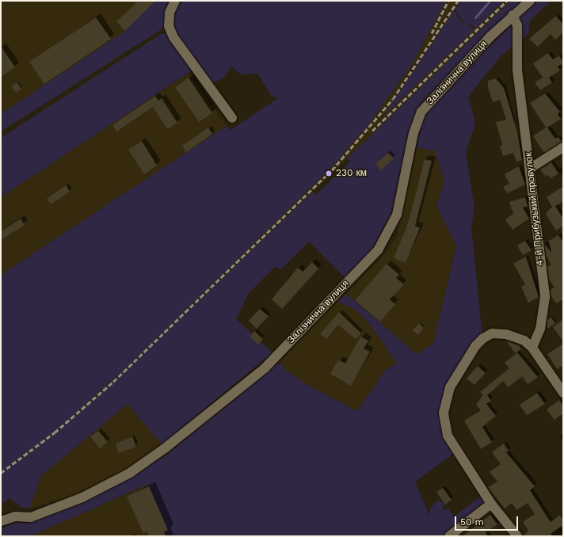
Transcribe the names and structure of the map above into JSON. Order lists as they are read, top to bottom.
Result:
{
  "streets": {
    "street": ["Залізнична вулиця", "4-й Прибузький провулок"]
  },
  "crossings": [
    ["Залізнична вулиця", "4-й Прибузький провулок"]
  ],
  "places": ["230 км"],
  "scale_bar": "50 m"
}
